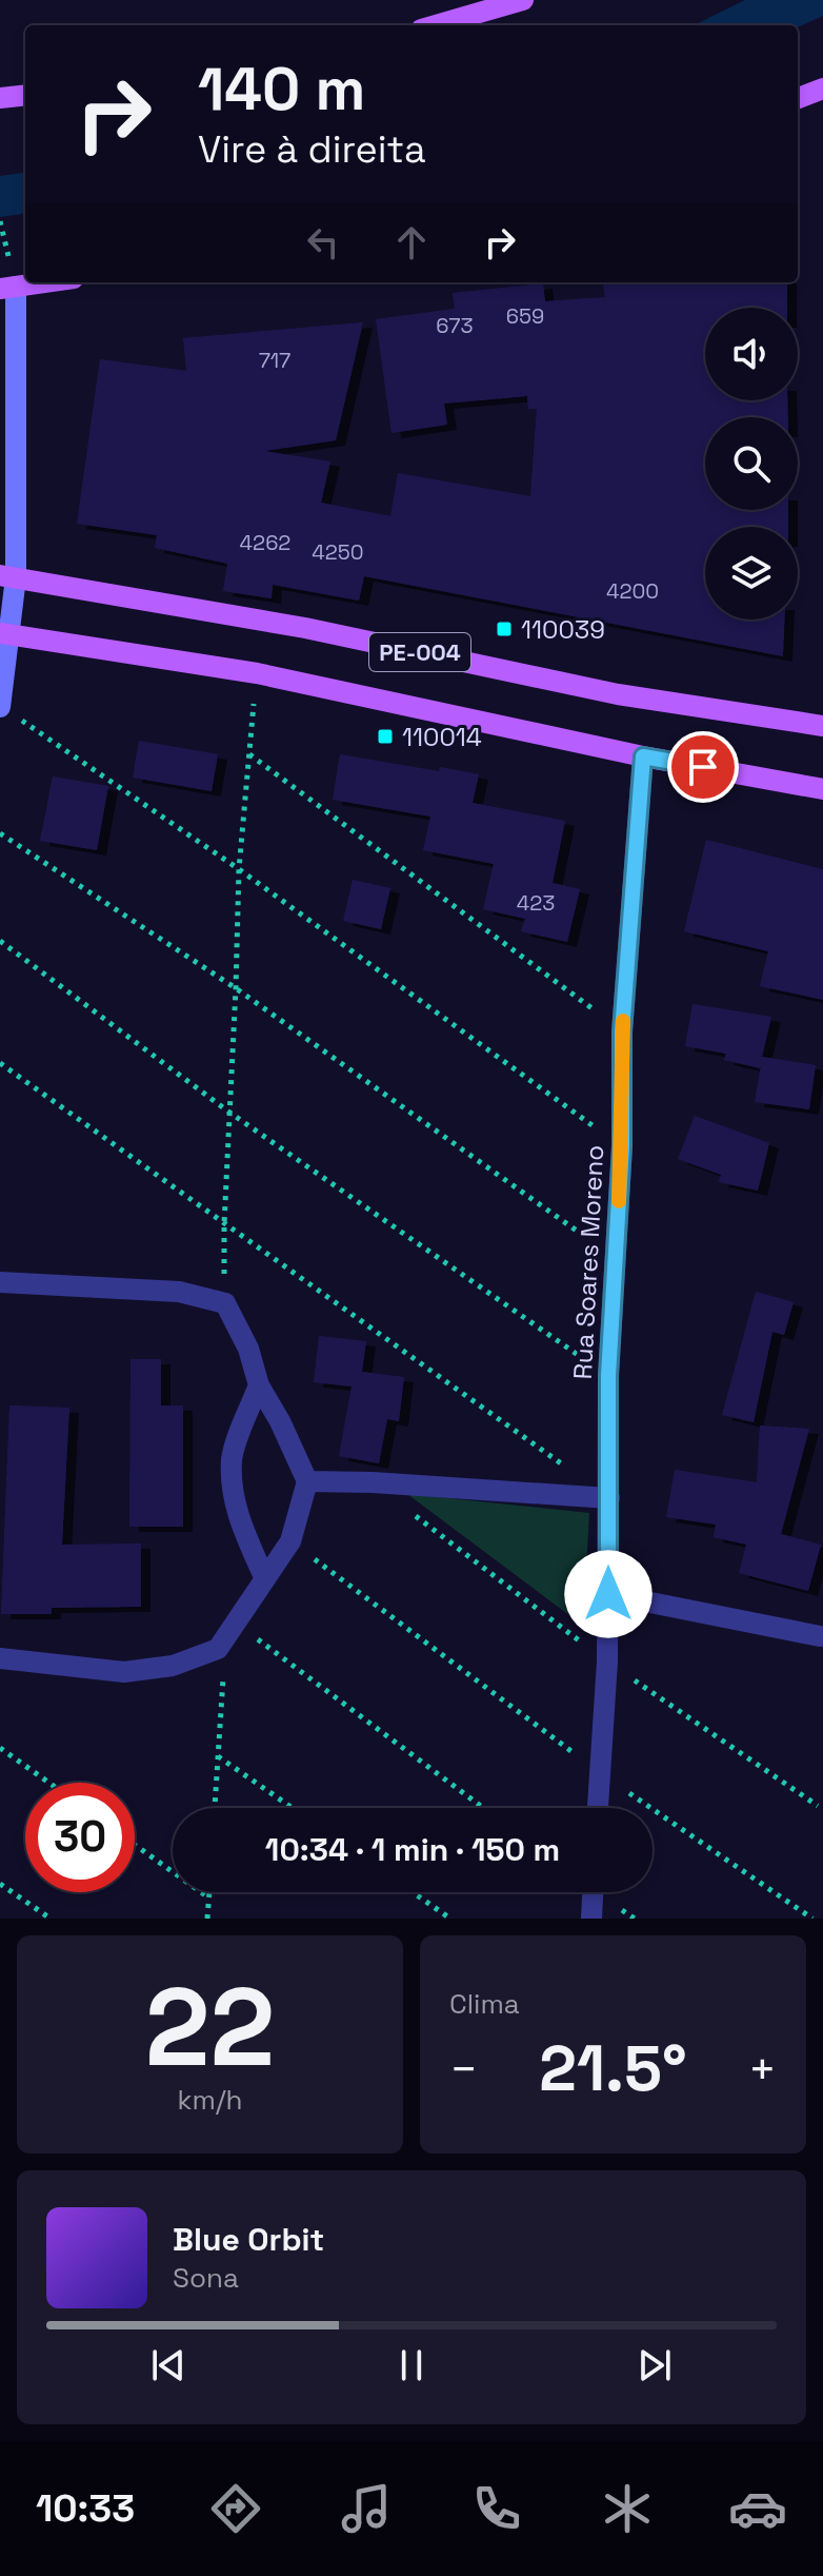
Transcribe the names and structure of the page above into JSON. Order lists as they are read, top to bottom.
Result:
{
  "streets": {
    "main road": ["PE-004"],
    "street": ["Rua Soares Moreno"]
  },
  "crossings": [
    ["PE-004", "Rua Soares Moreno"]
  ],
  "places": {
    "transit": ["110039", "110014"]
  },
  "house_numbers": [
    "659",
    "673",
    "717",
    "4262",
    "4250",
    "4200",
    "423"
  ],
  "page": {
    "turn": ["140 m", "Vire à direita"],
    "limit": "30",
    "trip": "10:34 · 1 min · 150 m",
    "tile": [
      ["22", "km/h"],
      "Clima"
    ],
    "heat": ["−", "21.5°", "+"],
    "song": ["Blue Orbit", "Sona"],
    "tabs": "10:33"
  }
}
